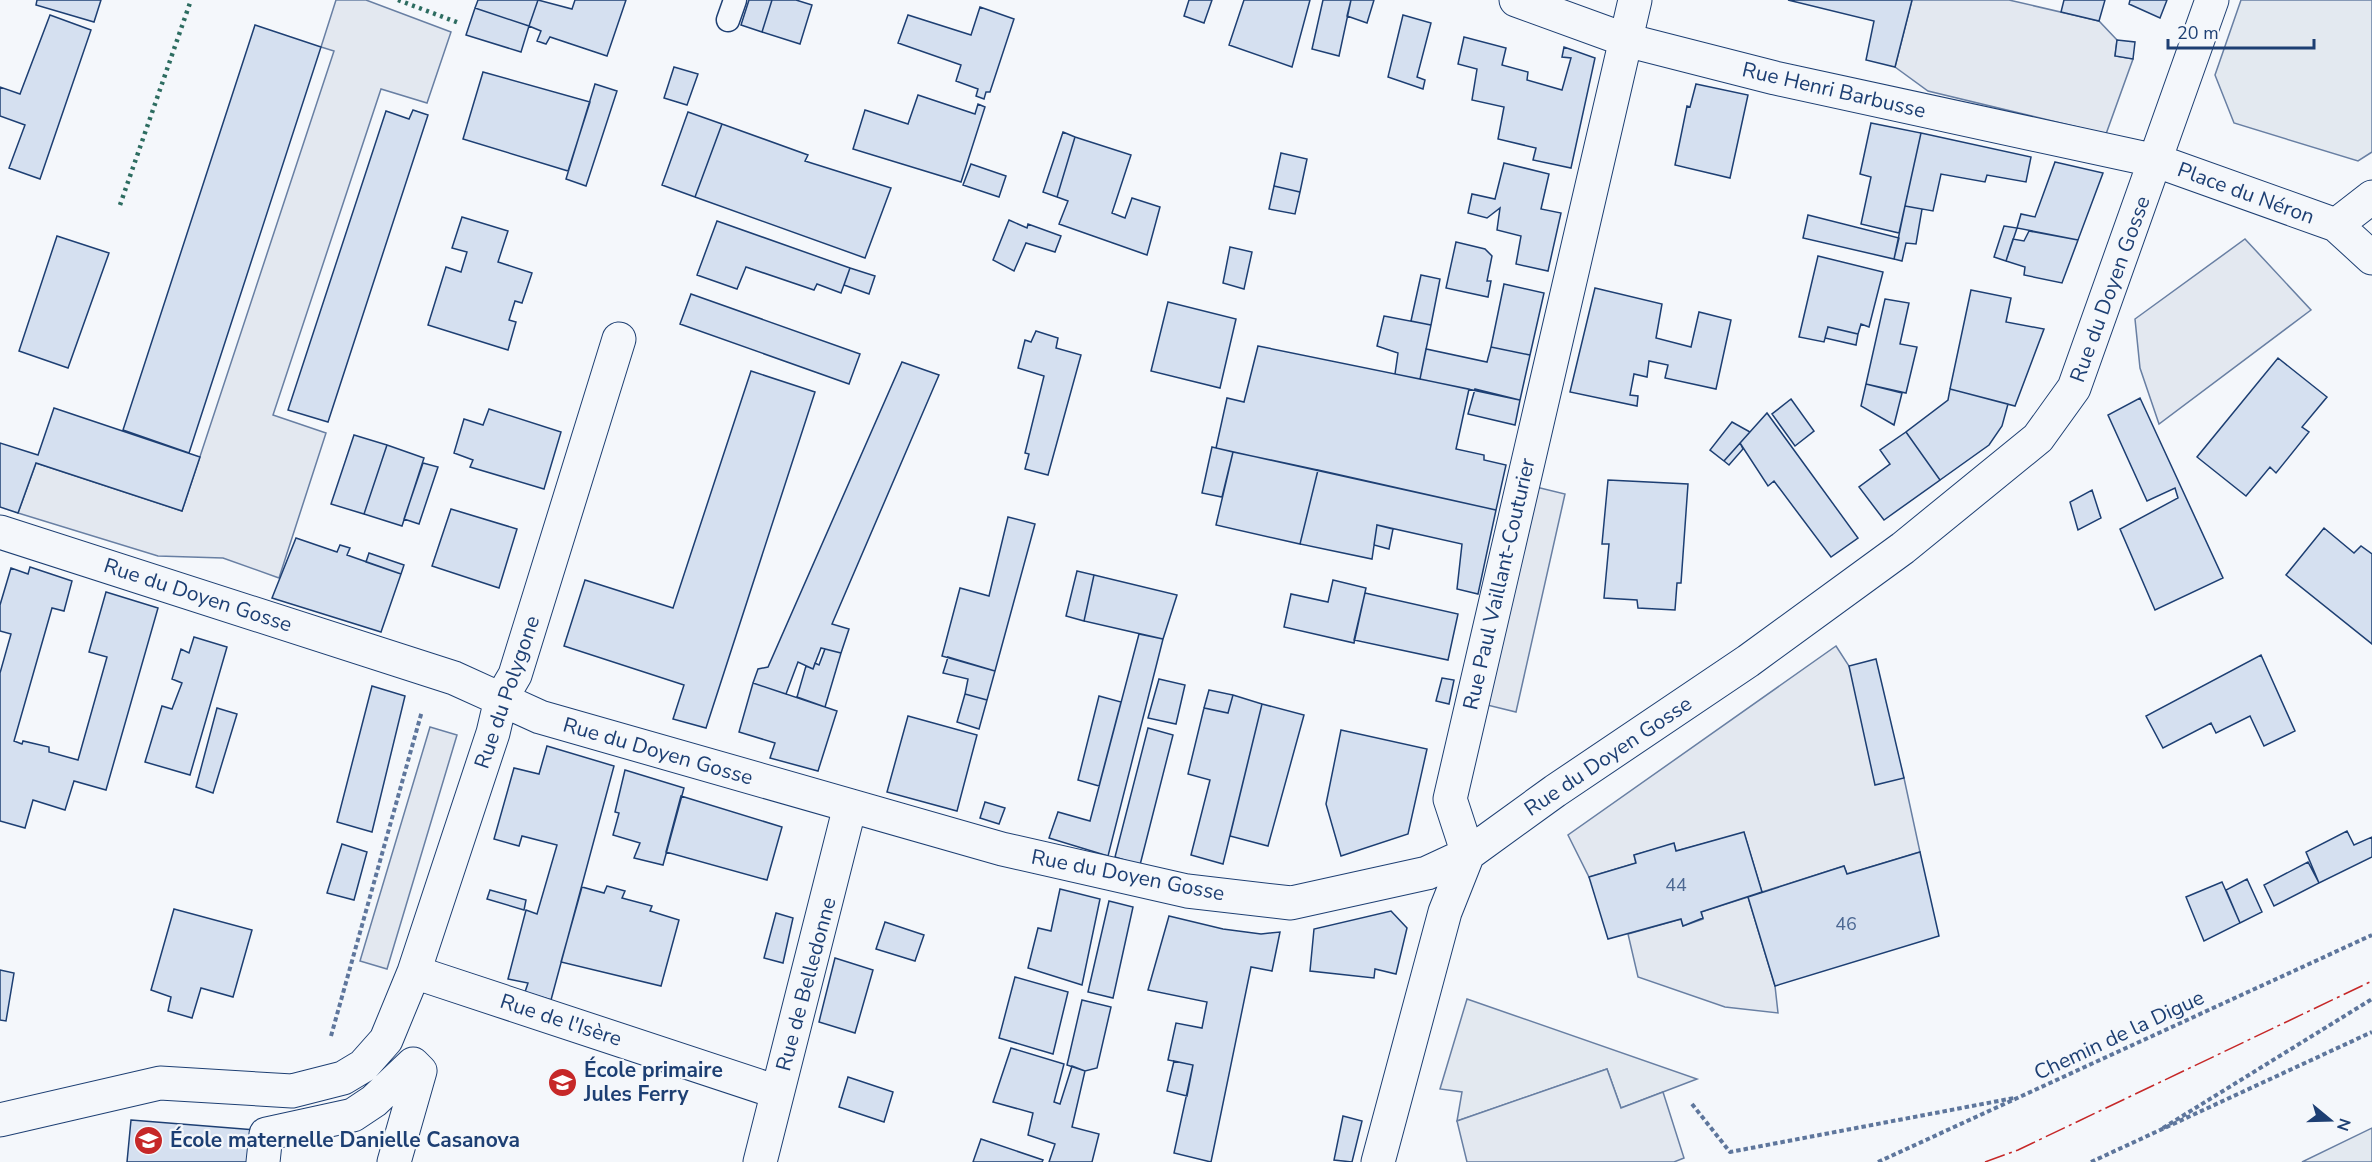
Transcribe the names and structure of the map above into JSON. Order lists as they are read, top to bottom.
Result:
{
  "streets": {
    "street": [
      "Rue Henri Barbusse",
      "Place du Néron",
      "Rue du Doyen Gosse",
      "Rue Paul Vaillant-Couturier",
      "Rue du Polygone",
      "Rue de Belledonne",
      "Rue de l'Isère"
    ],
    "path": ["Chemin de la Digue"]
  },
  "crossings": [
    ["Rue Henri Barbusse", "Place du Néron"],
    ["Rue Henri Barbusse", "Rue du Doyen Gosse"],
    ["Rue Henri Barbusse", "Rue Paul Vaillant-Couturier"],
    ["Place du Néron", "Rue du Doyen Gosse"],
    ["Rue du Doyen Gosse", "Rue Paul Vaillant-Couturier"],
    ["Rue du Doyen Gosse", "Rue du Polygone"],
    ["Rue du Doyen Gosse", "Rue de Belledonne"],
    ["Rue du Polygone", "Rue de l'Isère"],
    ["Rue de Belledonne", "Rue de l'Isère"]
  ],
  "places": {
    "school or university": ["École primaire Jules Ferry", "École maternelle Danielle Casanova"]
  },
  "house_numbers": ["44", "46"],
  "scale_bar": "20 m",
  "north": "right"
}
